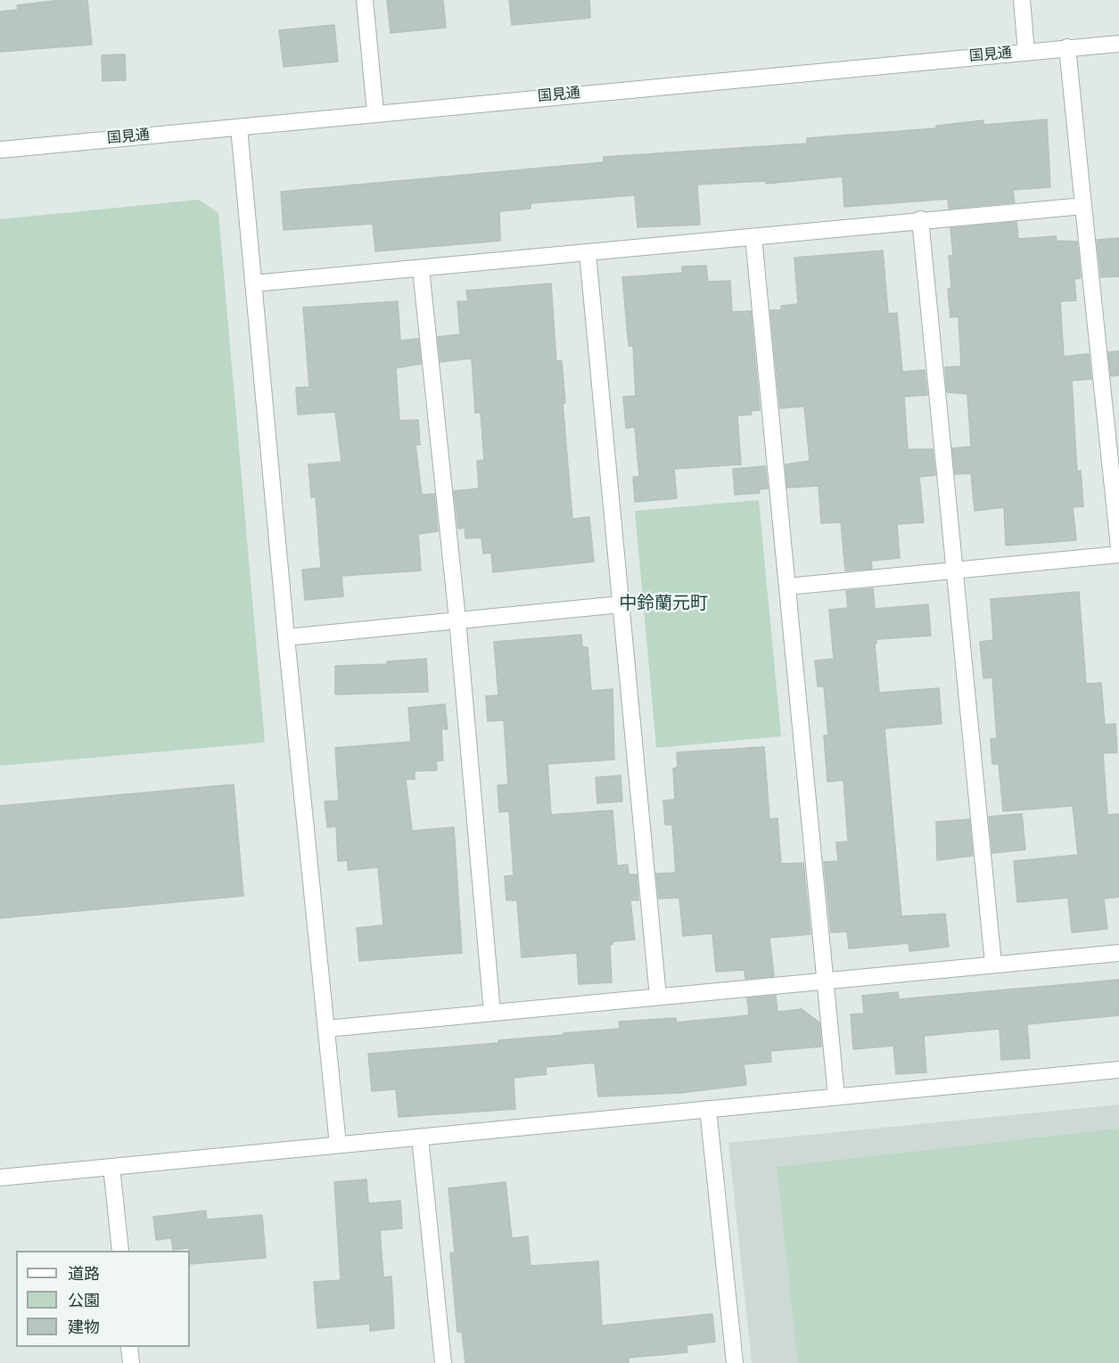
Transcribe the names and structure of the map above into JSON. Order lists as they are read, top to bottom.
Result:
{
  "streets": {
    "street": ["国見通"]
  },
  "districts": ["中鈴蘭元町"],
  "legend": ["道路", "公園", "建物"]
}
